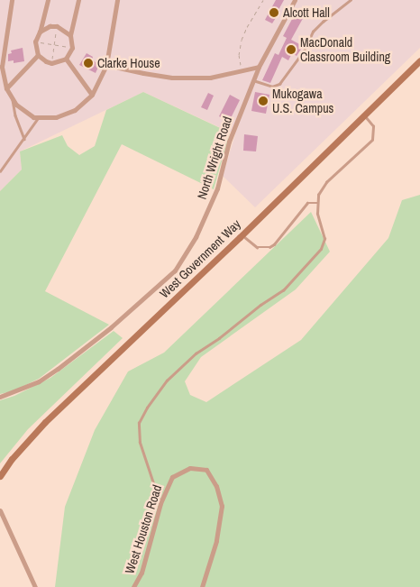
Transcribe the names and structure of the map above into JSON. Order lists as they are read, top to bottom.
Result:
{
  "streets": {
    "main road": ["West Government Way"],
    "street": ["North Wright Road", "West Houston Road"]
  },
  "places": [
    "Alcott Hall",
    "MacDonald Classroom Building",
    "Clarke House",
    "Mukogawa U.S. Campus"
  ]
}
